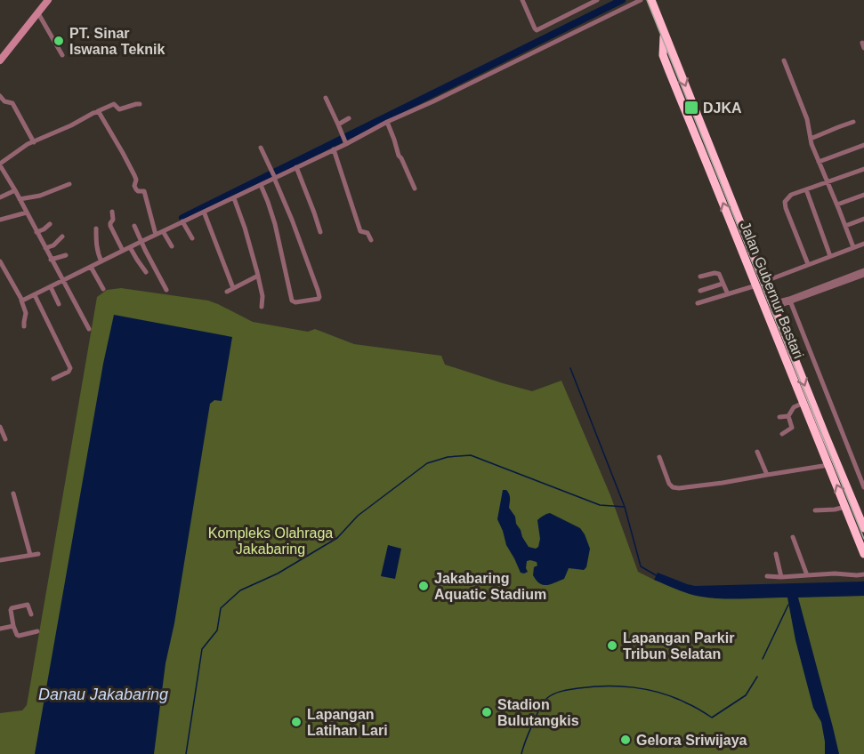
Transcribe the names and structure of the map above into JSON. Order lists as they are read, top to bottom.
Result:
{
  "streets": {
    "highway": ["Jalan Gubernur Bastari"]
  },
  "water": ["Danau Jakabaring"],
  "parks": ["Kompleks Olahraga Jakabaring"],
  "places": {
    "other": [
      "PT. Sinar Iswana Teknik",
      "Jakabaring Aquatic Stadium",
      "Lapangan Parkir Tribun Selatan",
      "Stadion Bulutangkis",
      "Lapangan Latihan Lari",
      "Gelora Sriwijaya"
    ],
    "transit": ["DJKA"]
  }
}
